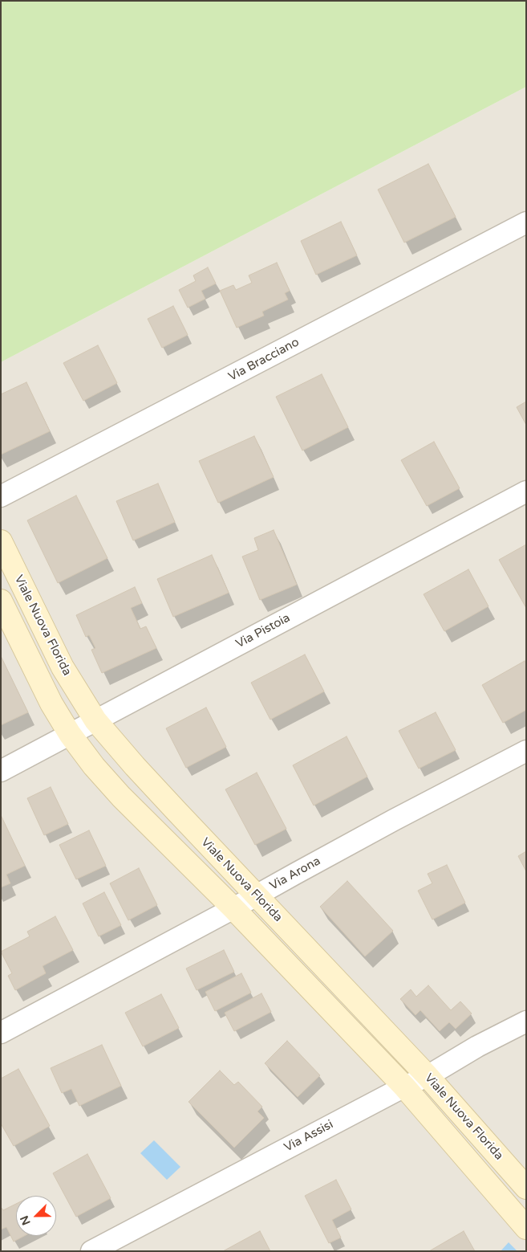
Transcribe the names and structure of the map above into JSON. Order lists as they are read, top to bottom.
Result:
{
  "streets": {
    "street": [
      "Via Bracciano",
      "Viale Nuova Florida",
      "Via Pistoia",
      "Via Arona",
      "Via Assisi"
    ]
  },
  "crossings": [
    ["Viale Nuova Florida", "Via Pistoia"],
    ["Viale Nuova Florida", "Via Arona"],
    ["Viale Nuova Florida", "Via Assisi"]
  ],
  "north": "bottom left"
}
